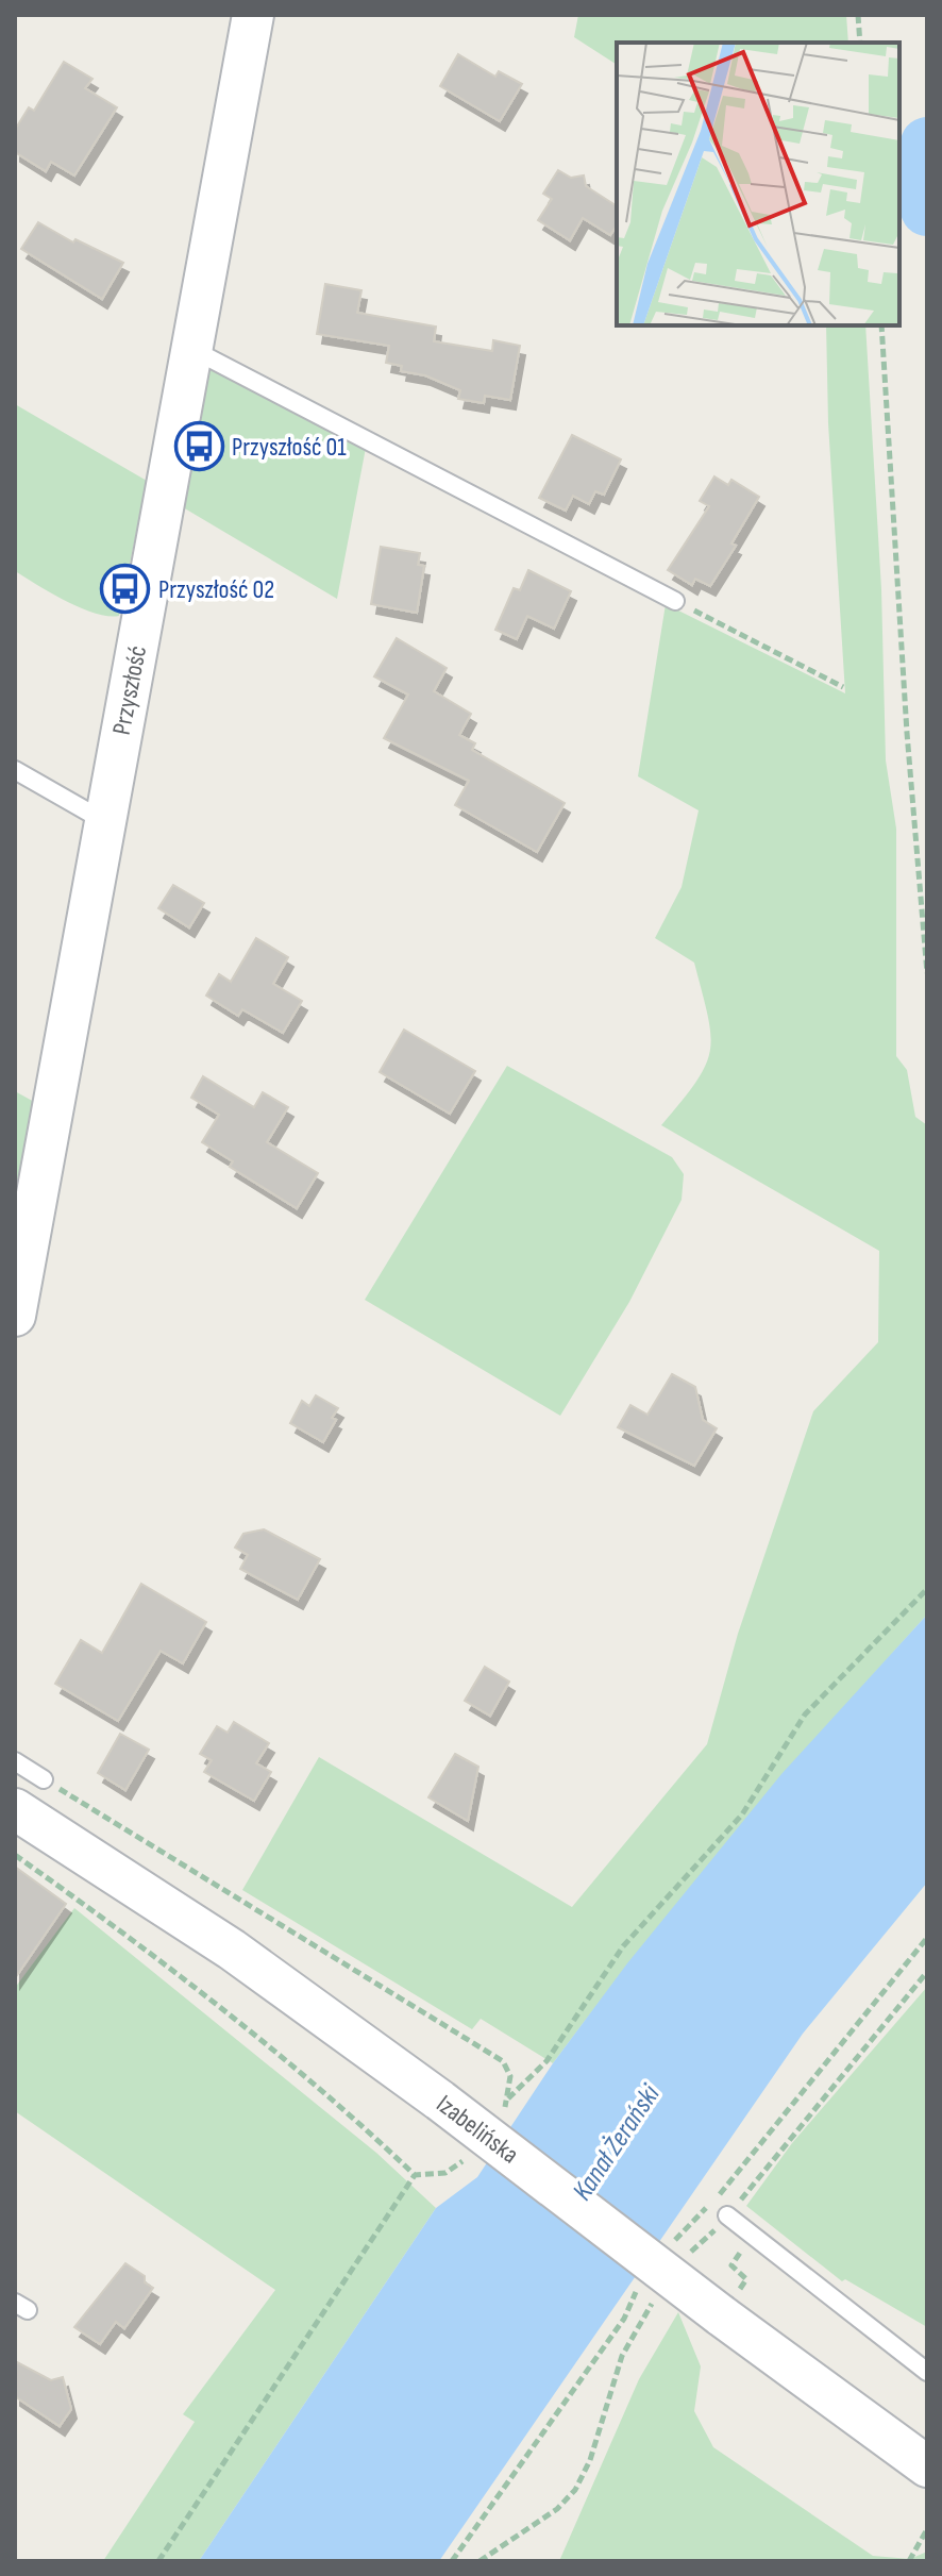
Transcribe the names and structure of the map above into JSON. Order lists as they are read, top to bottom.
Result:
{
  "streets": {
    "street": ["Przyszłość", "Izabelińska"]
  },
  "water": ["Kanał Żerański"],
  "places": {
    "bus stop": ["Przyszłość 01", "Przyszłość 02"]
  }
}
